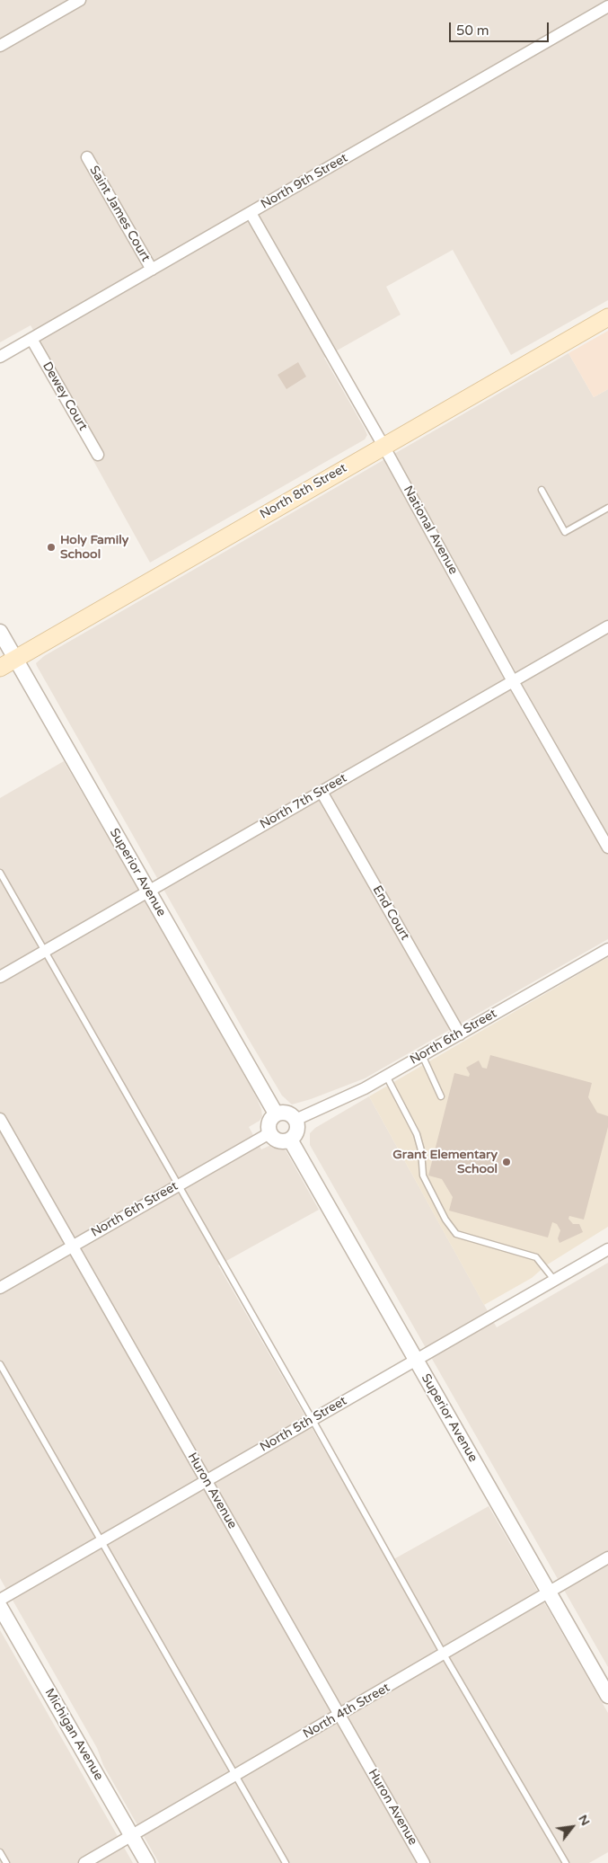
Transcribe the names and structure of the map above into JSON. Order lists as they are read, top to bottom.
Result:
{
  "streets": {
    "main road": ["North 8th Street"],
    "street": [
      "North 9th Street",
      "Saint James Court",
      "Dewey Court",
      "National Avenue",
      "North 7th Street",
      "Superior Avenue",
      "End Court",
      "North 6th Street",
      "North 5th Street",
      "Huron Avenue",
      "North 4th Street",
      "Michigan Avenue"
    ]
  },
  "crossings": [
    ["North 9th Street", "Saint James Court"],
    ["North 9th Street", "Dewey Court"],
    ["North 9th Street", "National Avenue"],
    ["North 8th Street", "National Avenue"],
    ["North 8th Street", "Superior Avenue"],
    ["National Avenue", "North 7th Street"],
    ["North 7th Street", "Superior Avenue"],
    ["North 7th Street", "End Court"],
    ["Superior Avenue", "North 6th Street"],
    ["Superior Avenue", "North 5th Street"],
    ["Superior Avenue", "North 4th Street"],
    ["End Court", "North 6th Street"],
    ["North 6th Street", "Huron Avenue"],
    ["North 5th Street", "Huron Avenue"],
    ["Huron Avenue", "North 4th Street"],
    ["North 4th Street", "Michigan Avenue"]
  ],
  "places": ["Holy Family School", "Grant Elementary School"],
  "scale_bar": "50 m",
  "north": "top right"
}
